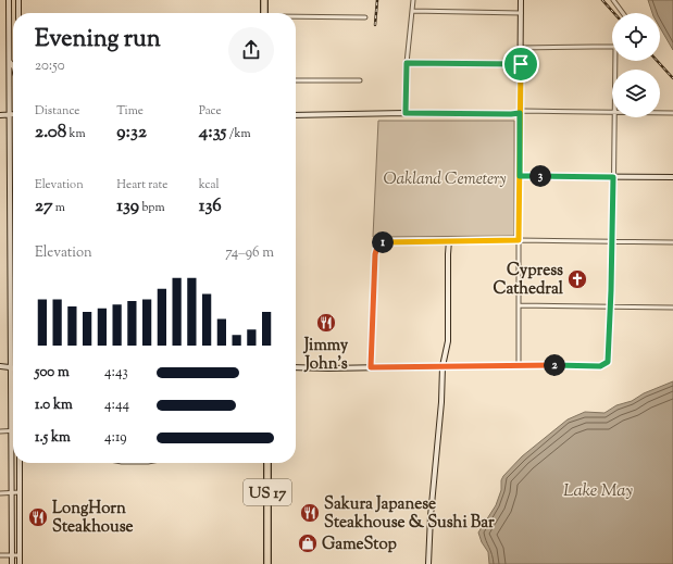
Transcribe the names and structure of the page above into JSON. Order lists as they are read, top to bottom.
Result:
{
  "streets": {
    "highway": ["US 17"]
  },
  "water": ["Lake May"],
  "parks": ["Oakland Cemetery"],
  "places": {
    "church": ["Cypress Cathedral"],
    "restaurant": ["Jimmy John's", "Sakura Japanese Steakhouse & Sushi Bar", "LongHorn Steakhouse"],
    "shop": ["GameStop"]
  },
  "page": {
    "heading": ["Evening run", "20:50"],
    "stats": [
      ["Distance", "2.08 km"],
      ["Time", "9:32"],
      ["Pace", "4:35 /km"],
      ["Elevation", "27 m"],
      ["Heart rate", "139 bpm"],
      ["kcal", "136"]
    ],
    "pins": ["3", "1", "2"],
    "chart": ["Elevation", "74–96 m"],
    "list": [
      {
        "name": "500 m",
        "note": "4:43"
      },
      {
        "name": "1.0 km",
        "note": "4:44"
      },
      {
        "name": "1.5 km",
        "note": "4:19"
      }
    ]
  }
}
